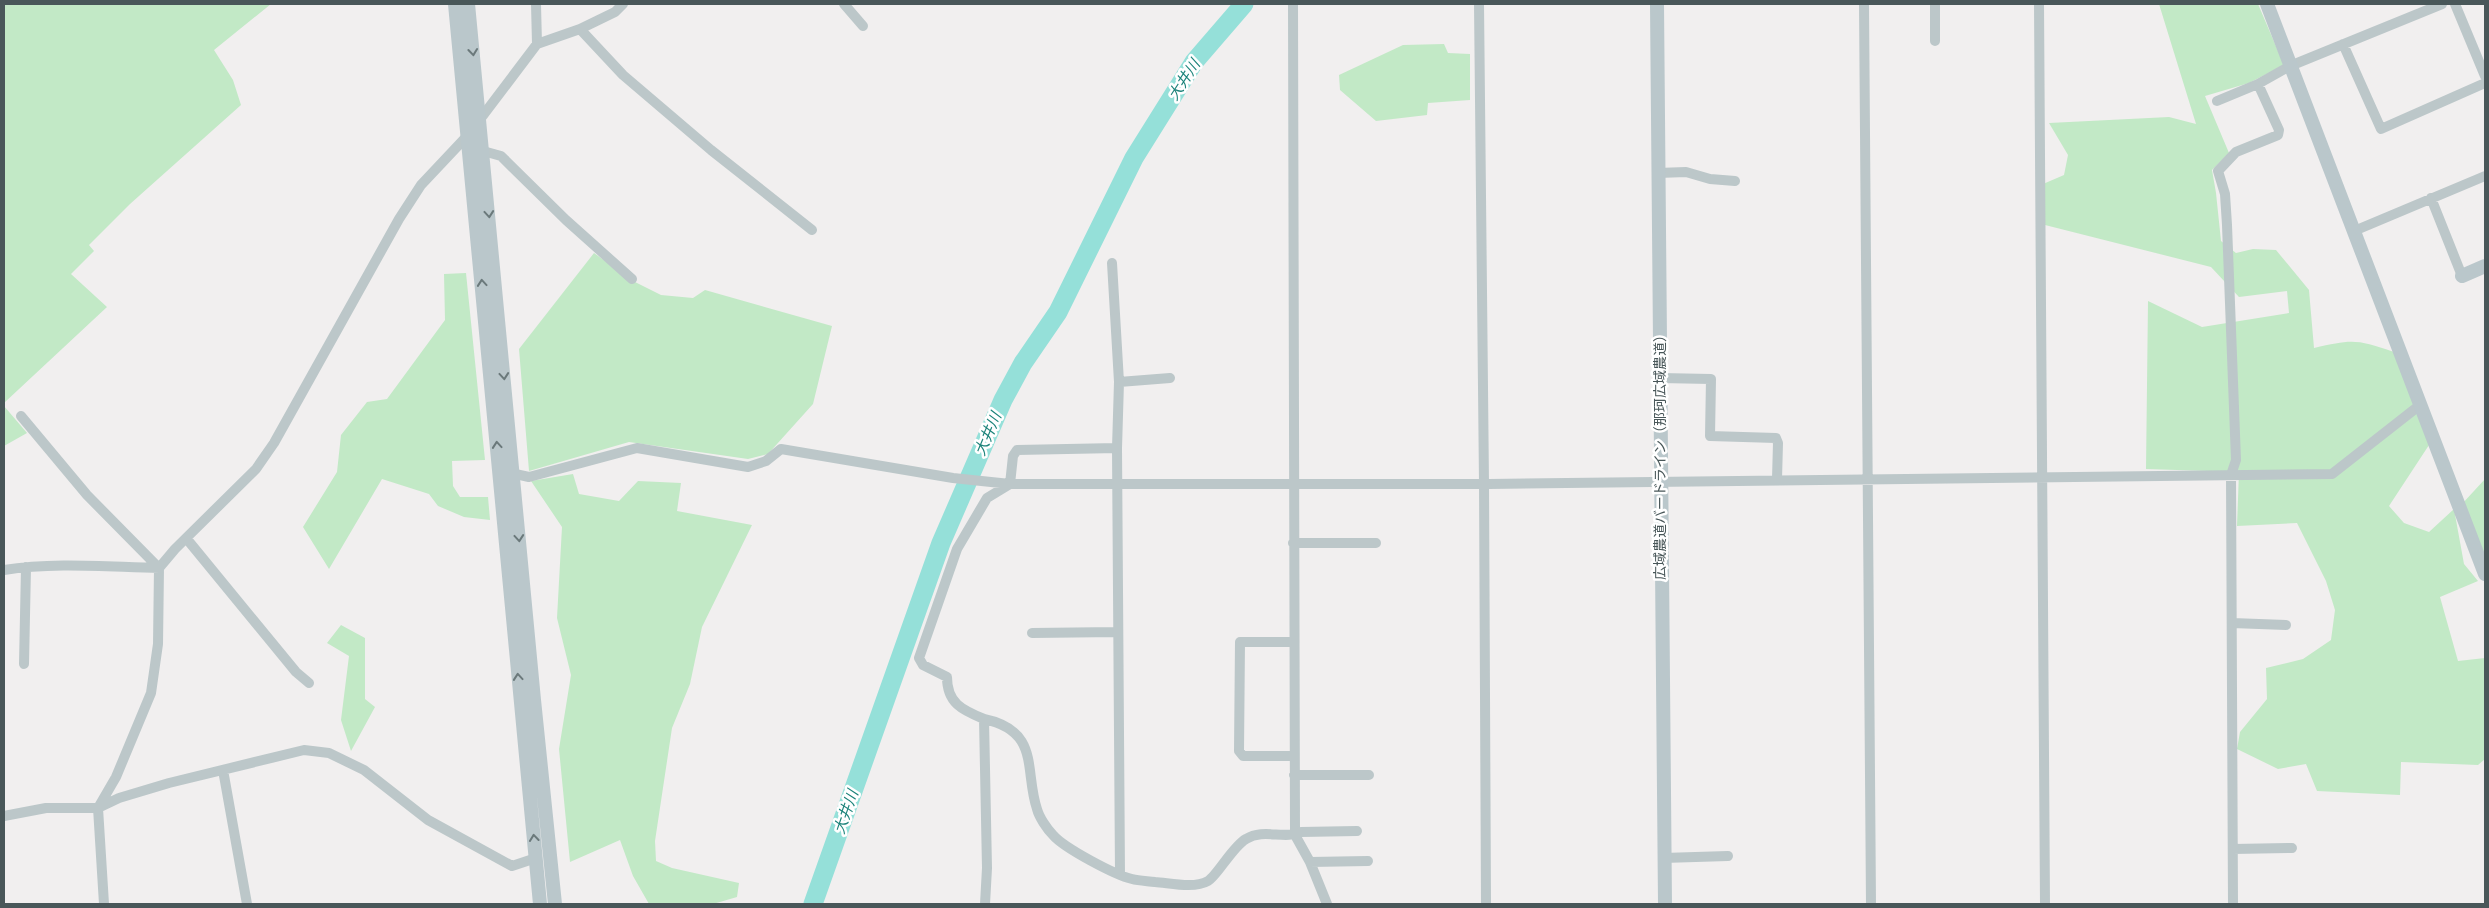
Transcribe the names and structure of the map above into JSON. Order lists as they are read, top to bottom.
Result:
{
  "streets": {
    "street": ["広域農道バードライン（那珂広域農道）"]
  },
  "water": ["大井川"]
}
